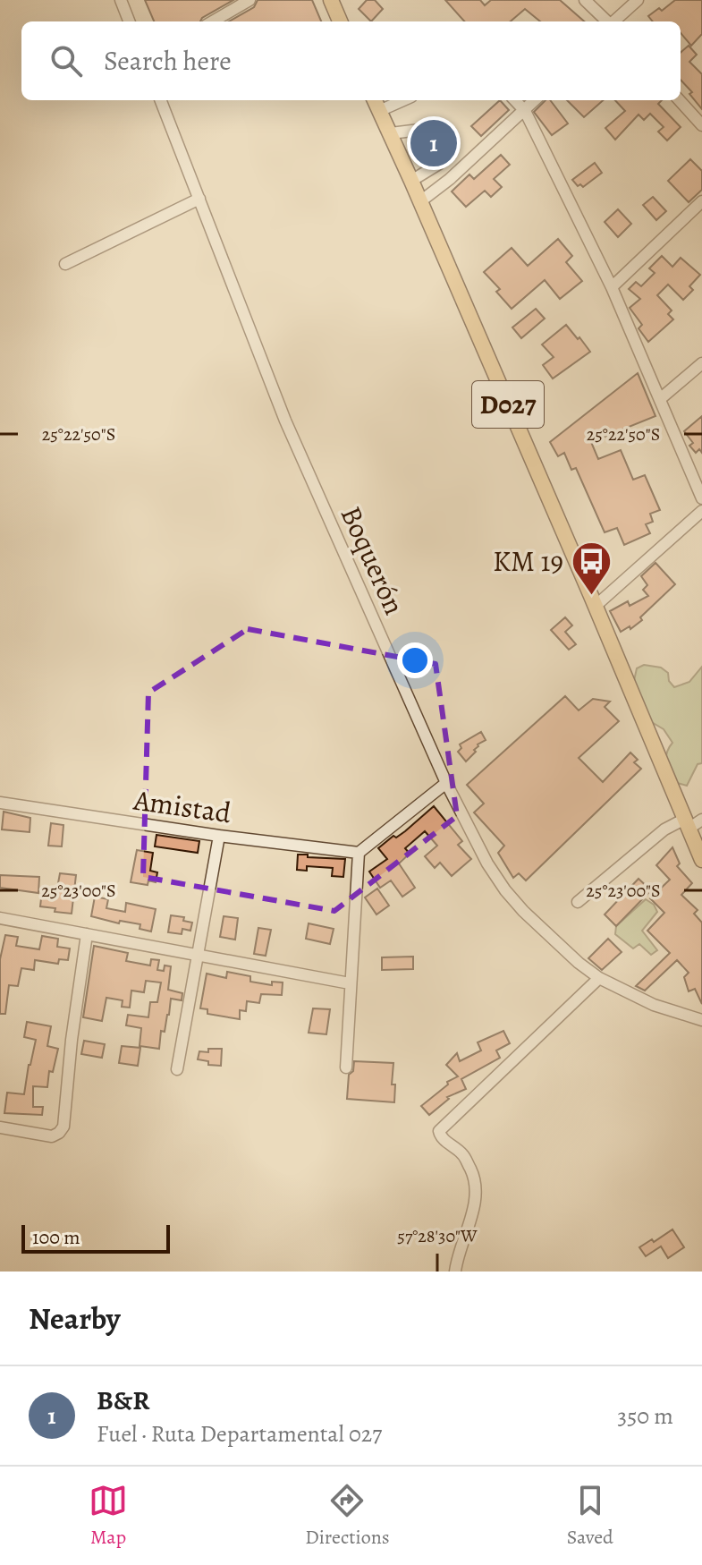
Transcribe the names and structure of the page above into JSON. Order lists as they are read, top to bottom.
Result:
{
  "streets": {
    "main road": ["D027"],
    "street": ["Boquerón", "Amistad"]
  },
  "places": {
    "bus stop": ["KM 19"]
  },
  "scale_bar": "100 m",
  "page": {
    "search": "Search here",
    "pins": "1",
    "scale": "100 m",
    "heading": "Nearby",
    "list": [
      {
        "mark": "1",
        "name": "B&R",
        "note": "Fuel · Ruta Departamental 027",
        "value": "350 m"
      }
    ],
    "nav": ["Map", "Directions", "Saved"]
  },
  "coordinates": ["25°22'50\"S", "25°23'00\"S", "57°28'30\"W"]
}
